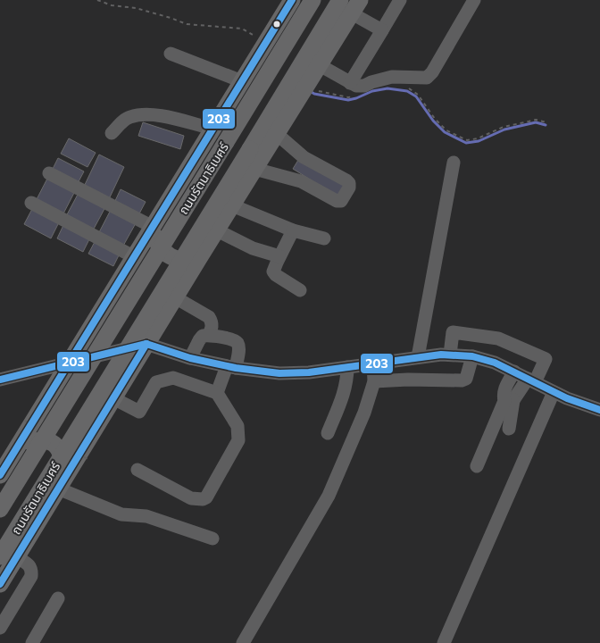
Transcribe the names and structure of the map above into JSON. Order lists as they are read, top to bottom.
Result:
{
  "streets": {
    "main road": ["ถนนรัตนาธิเบศร์"]
  },
  "lines": ["transit line 203"]
}
